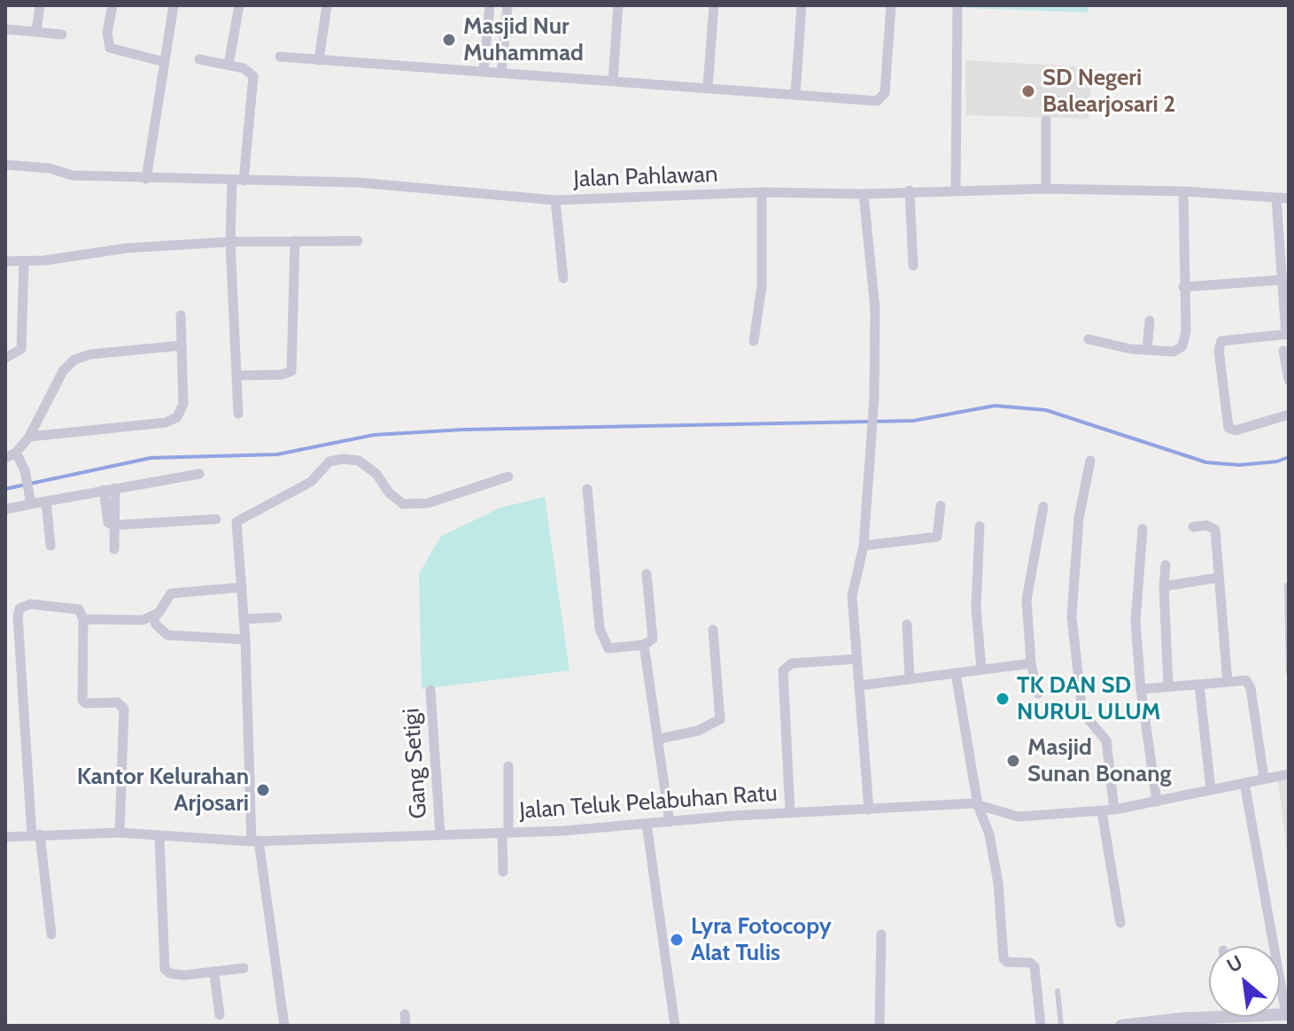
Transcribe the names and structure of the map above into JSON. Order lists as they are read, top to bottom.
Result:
{
  "streets": {
    "street": ["Jalan Pahlawan", "Gang Setigi", "Jalan Teluk Pelabuhan Ratu"]
  },
  "crossings": [
    ["Gang Setigi", "Jalan Teluk Pelabuhan Ratu"]
  ],
  "places": [
    "Masjid Nur Muhammad",
    "SD Negeri Balearjosari 2",
    "TK DAN SD NURUL ULUM",
    "Masjid Sunan Bonang",
    "Kantor Kelurahan Arjosari",
    "Lyra Fotocopy Alat Tulis"
  ],
  "north": "top left"
}
